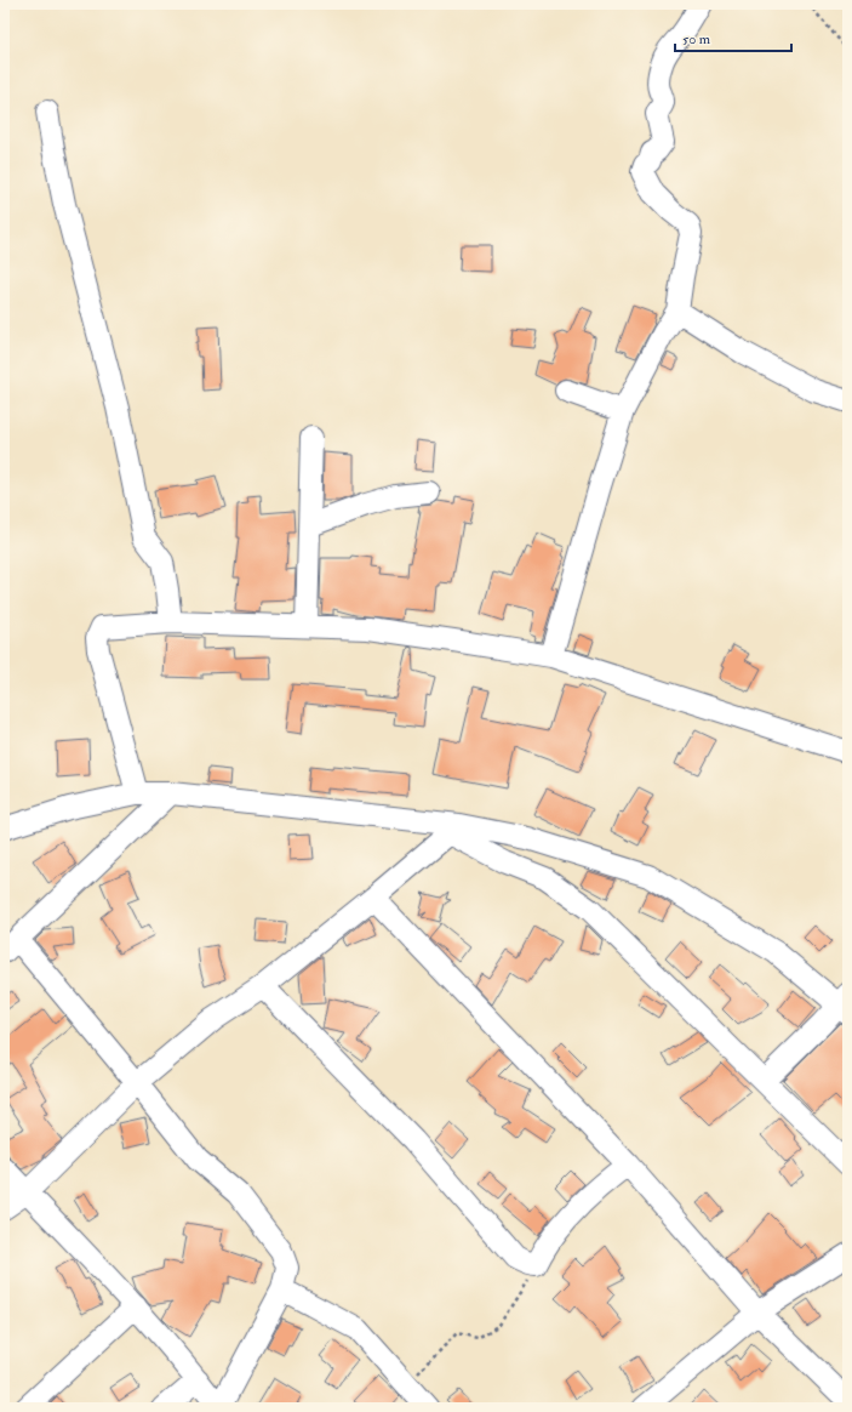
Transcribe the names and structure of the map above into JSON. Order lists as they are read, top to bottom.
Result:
{
  "scale_bar": "50 m"
}
